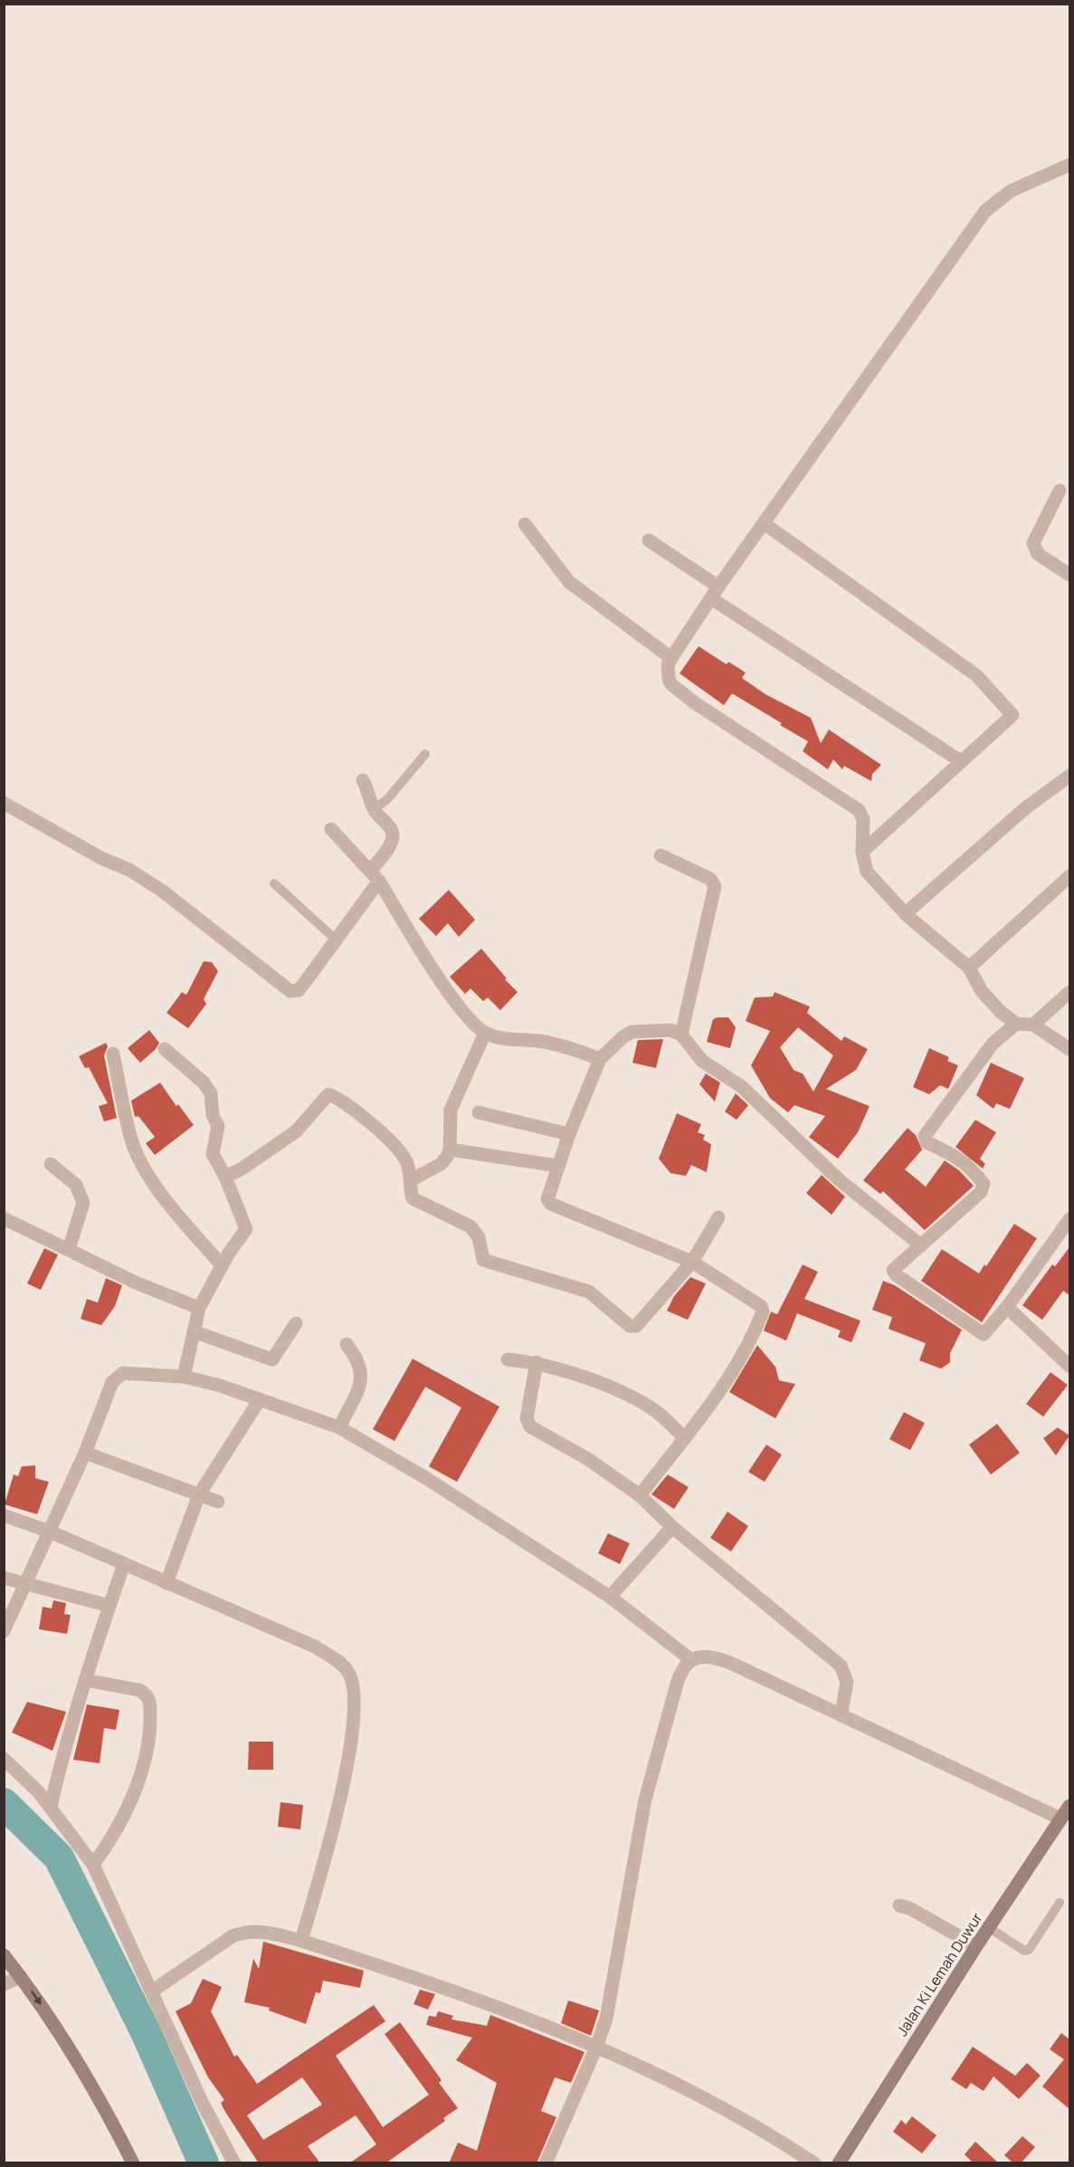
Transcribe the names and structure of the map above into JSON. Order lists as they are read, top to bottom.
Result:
{
  "streets": {
    "main road": ["Jalan Ki Lemah Duwur"]
  }
}
